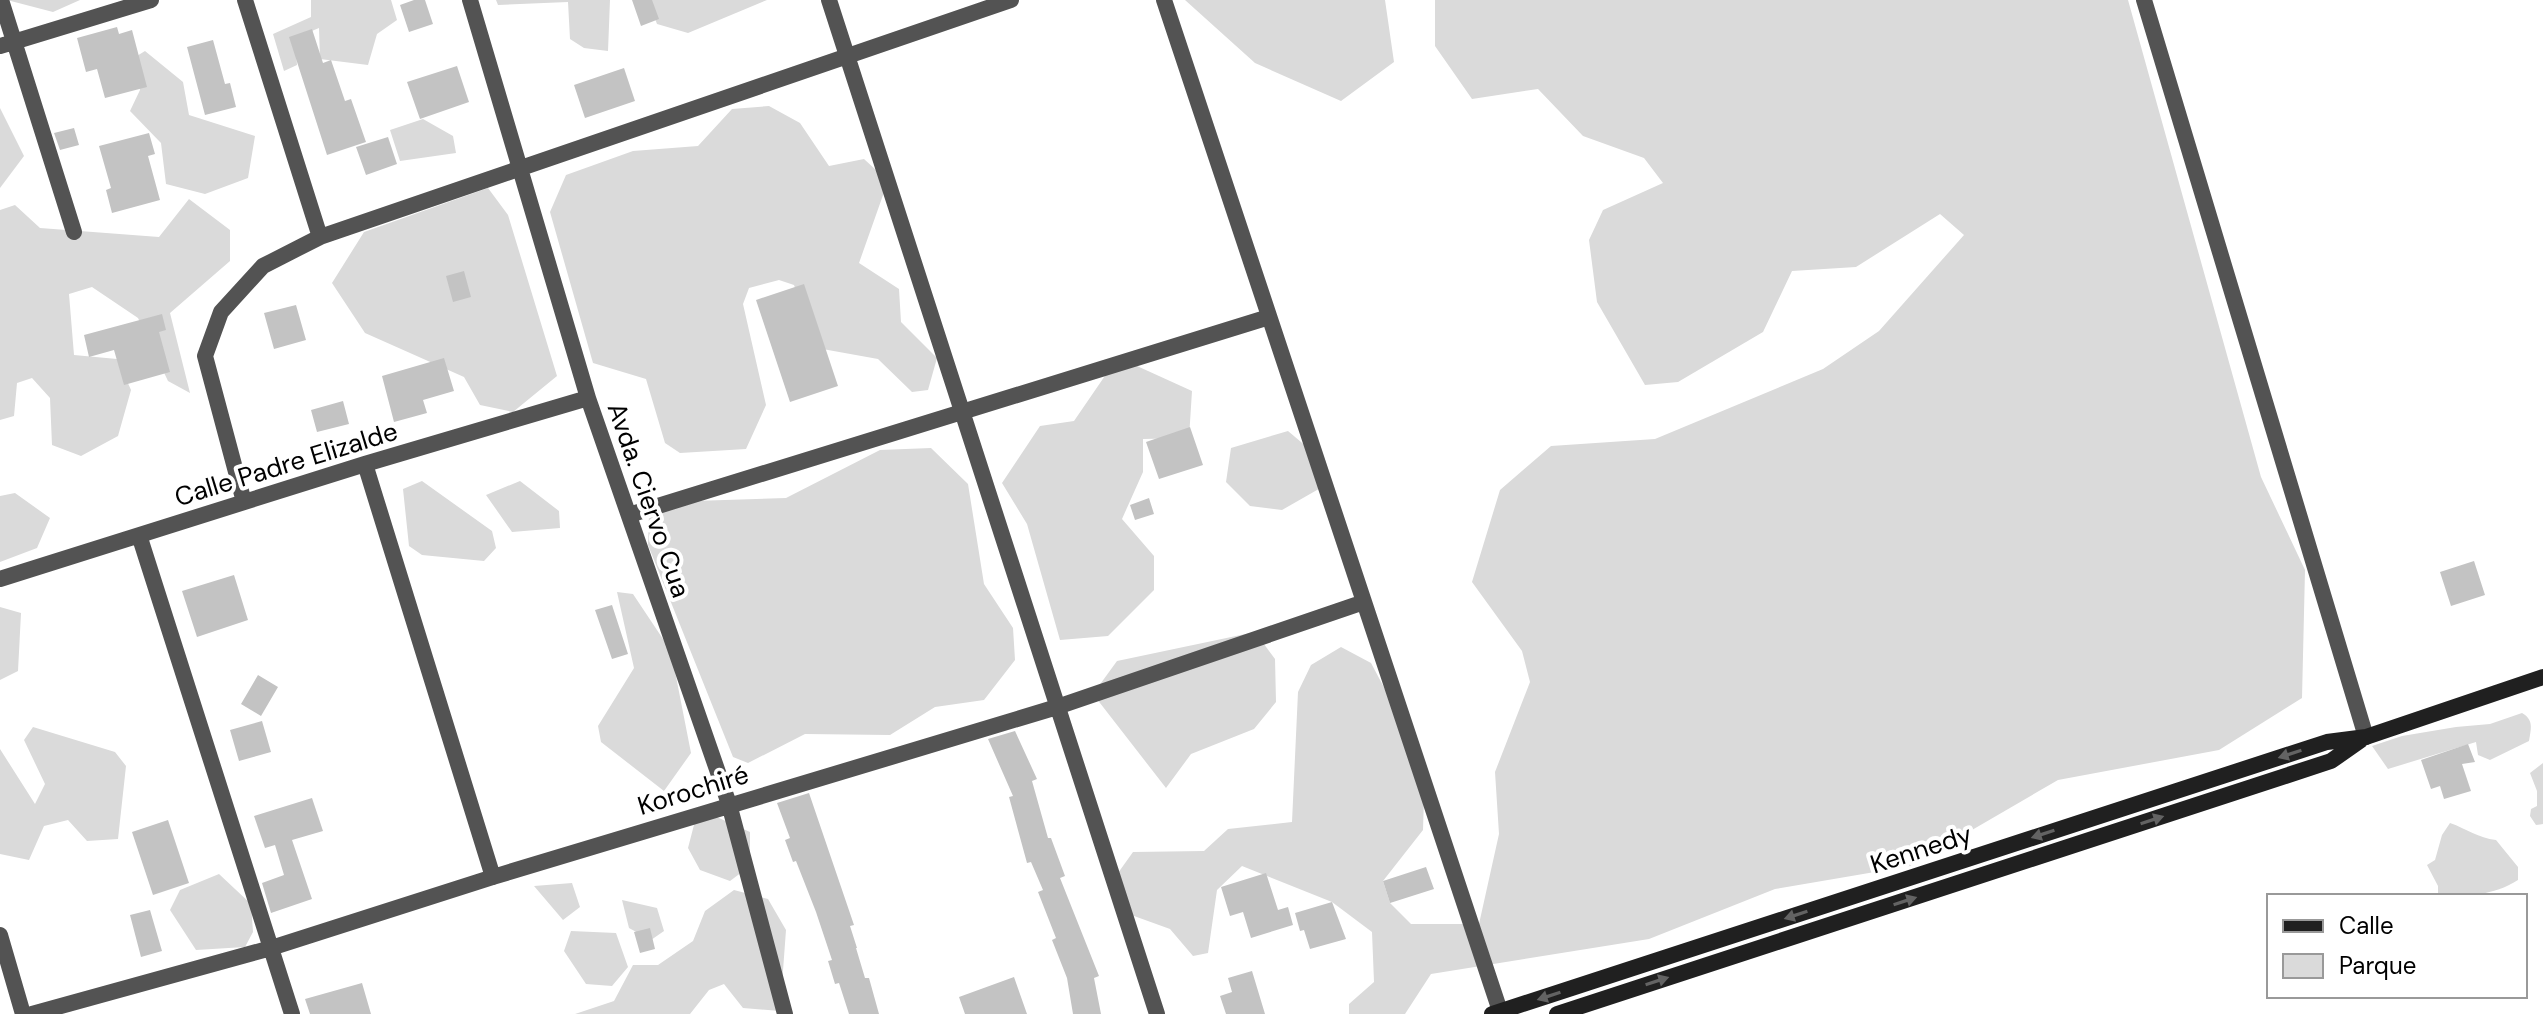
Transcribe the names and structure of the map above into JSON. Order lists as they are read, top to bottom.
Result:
{
  "streets": {
    "main road": ["Kennedy"],
    "street": ["Calle Padre Elizalde", "Avda. Ciervo Cua", "Korochiré"]
  },
  "crossings": [
    ["Calle Padre Elizalde", "Avda. Ciervo Cua"],
    ["Avda. Ciervo Cua", "Korochiré"]
  ],
  "legend": ["Calle", "Parque"]
}
